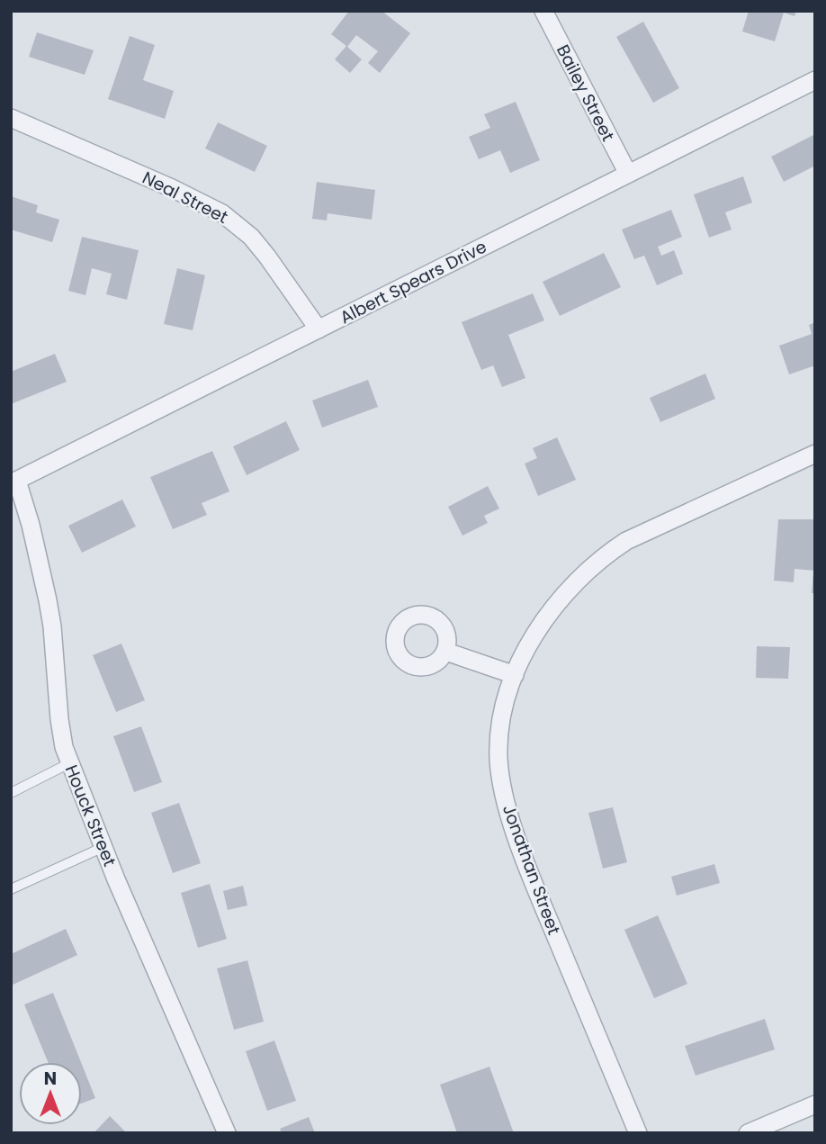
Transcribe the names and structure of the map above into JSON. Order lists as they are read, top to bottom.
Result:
{
  "streets": {
    "street": [
      "Bailey Street",
      "Neal Street",
      "Albert Spears Drive",
      "Houck Street",
      "Jonathan Street"
    ]
  },
  "crossings": [
    ["Bailey Street", "Albert Spears Drive"],
    ["Neal Street", "Albert Spears Drive"],
    ["Albert Spears Drive", "Houck Street"]
  ],
  "north": "top"
}
